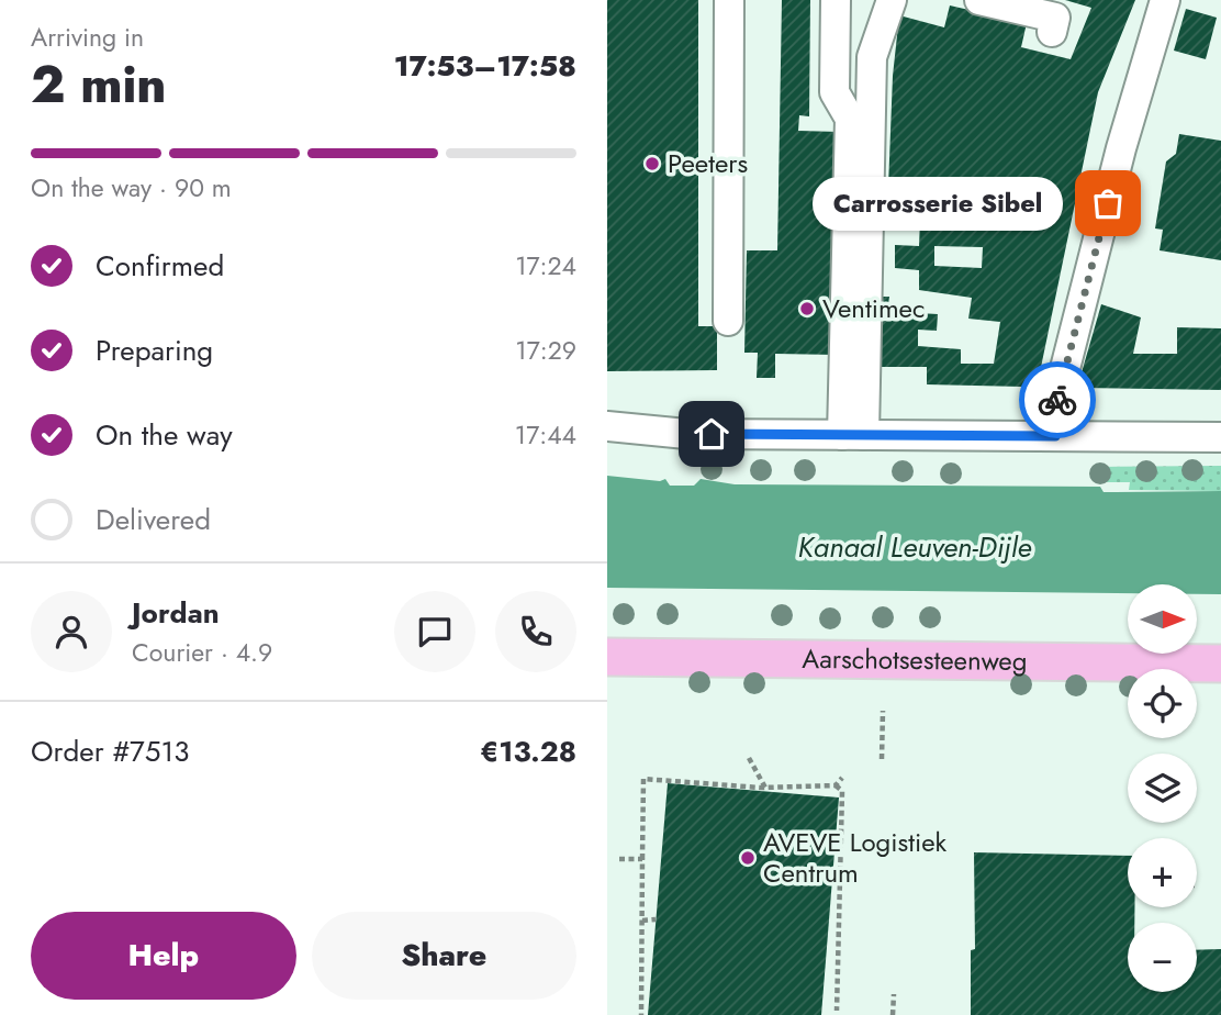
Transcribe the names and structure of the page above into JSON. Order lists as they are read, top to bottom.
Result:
{
  "streets": {
    "main road": ["Aarschotsesteenweg"]
  },
  "water": ["Kanaal Leuven-Dijle"],
  "places": [
    "Peeters",
    "Carrosserie Sibel",
    "Ventimec",
    "AVEVE Logistiek Centrum"
  ],
  "north": "right",
  "page": {
    "heading": ["2 min", "Arriving in", "17:53–17:58"],
    "panel": [
      "Jordan",
      "Courier · 4.9",
      "Order #7513",
      "€13.28"
    ],
    "bar": "On the way · 90 m",
    "bubble": "Carrosserie Sibel",
    "list": [
      ["Confirmed", "17:24"],
      ["Preparing", "17:29"],
      ["On the way", "17:44"],
      "Delivered"
    ],
    "map_buttons": ["+", "−"],
    "buttons": ["Help", "Share"]
  }
}
